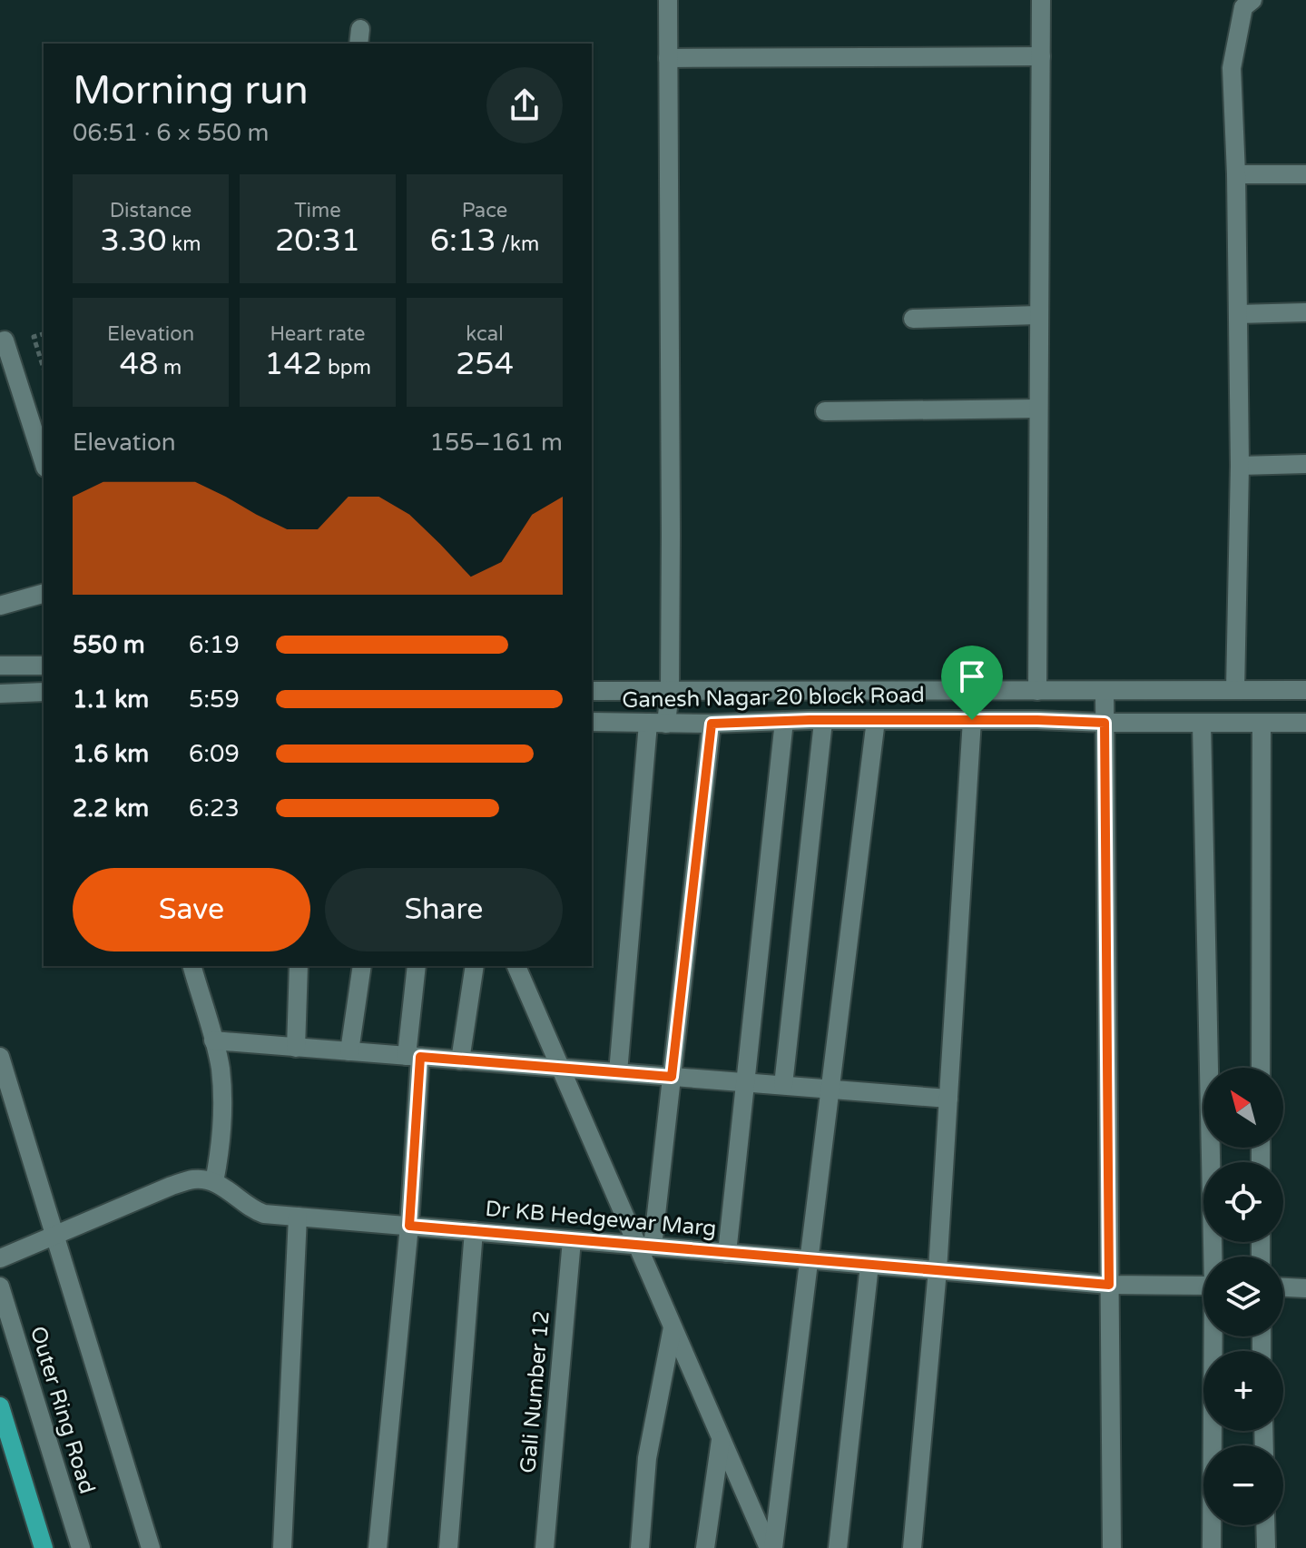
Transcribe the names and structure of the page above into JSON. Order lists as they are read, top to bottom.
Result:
{
  "streets": {
    "street": [
      "Ganesh Nagar 20 block Road",
      "Dr KB Hedgewar Marg",
      "Gali Number 12",
      "Outer Ring Road"
    ]
  },
  "crossings": [
    ["Dr KB Hedgewar Marg", "Gali Number 12"]
  ],
  "north": "top left",
  "page": {
    "heading": ["Morning run", "06:51 · 6 × 550 m"],
    "stats": [
      ["Distance", "3.30 km"],
      ["Time", "20:31"],
      ["Pace", "6:13 /km"],
      ["Elevation", "48 m"],
      ["Heart rate", "142 bpm"],
      ["kcal", "254"]
    ],
    "chart": ["Elevation", "155–161 m"],
    "list": [
      {
        "name": "550 m",
        "note": "6:19"
      },
      {
        "name": "1.1 km",
        "note": "5:59"
      },
      {
        "name": "1.6 km",
        "note": "6:09"
      },
      {
        "name": "2.2 km",
        "note": "6:23"
      }
    ],
    "buttons": ["Save", "Share"],
    "map_buttons": ["+", "−"]
  }
}
